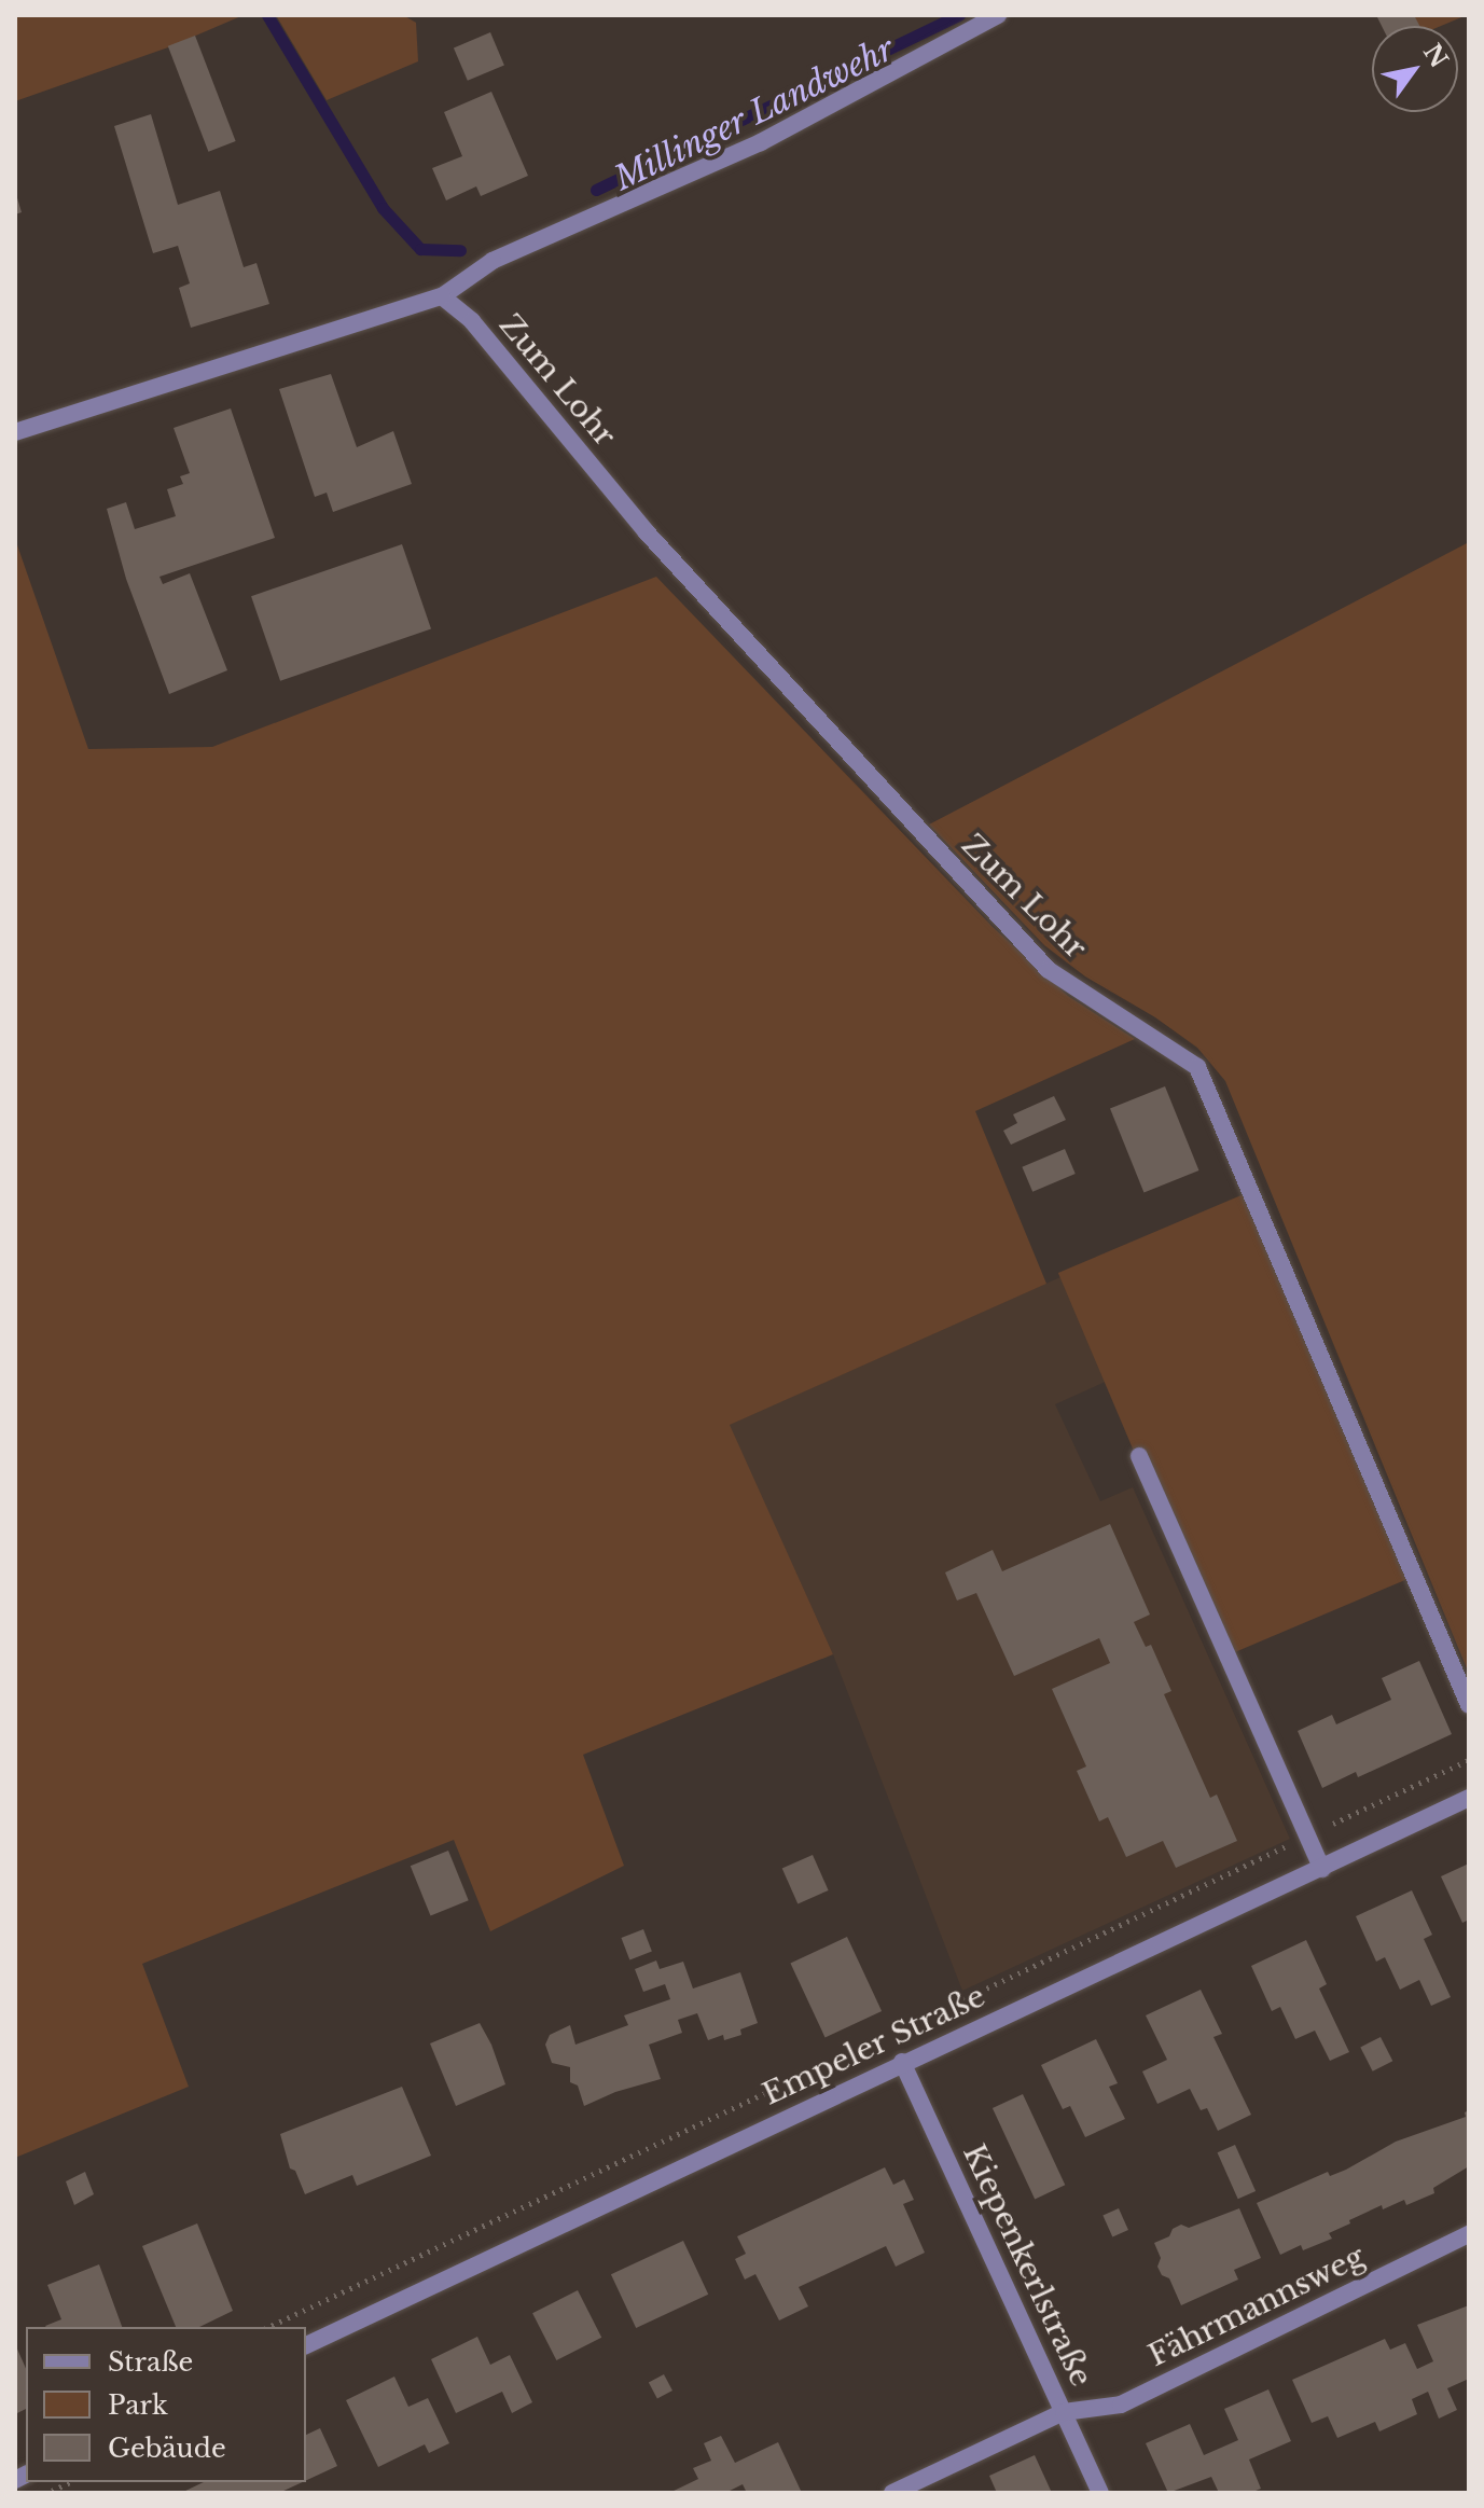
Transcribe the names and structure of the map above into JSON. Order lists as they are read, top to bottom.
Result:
{
  "streets": {
    "street": [
      "Zum Lohr",
      "Empeler Straße",
      "Kiepenkerlstraße",
      "Fährmannsweg"
    ]
  },
  "crossings": [
    ["Empeler Straße", "Kiepenkerlstraße"],
    ["Kiepenkerlstraße", "Fährmannsweg"]
  ],
  "water": ["Millinger Landwehr"],
  "legend": ["Straße", "Park", "Gebäude"],
  "north": "top right"
}
